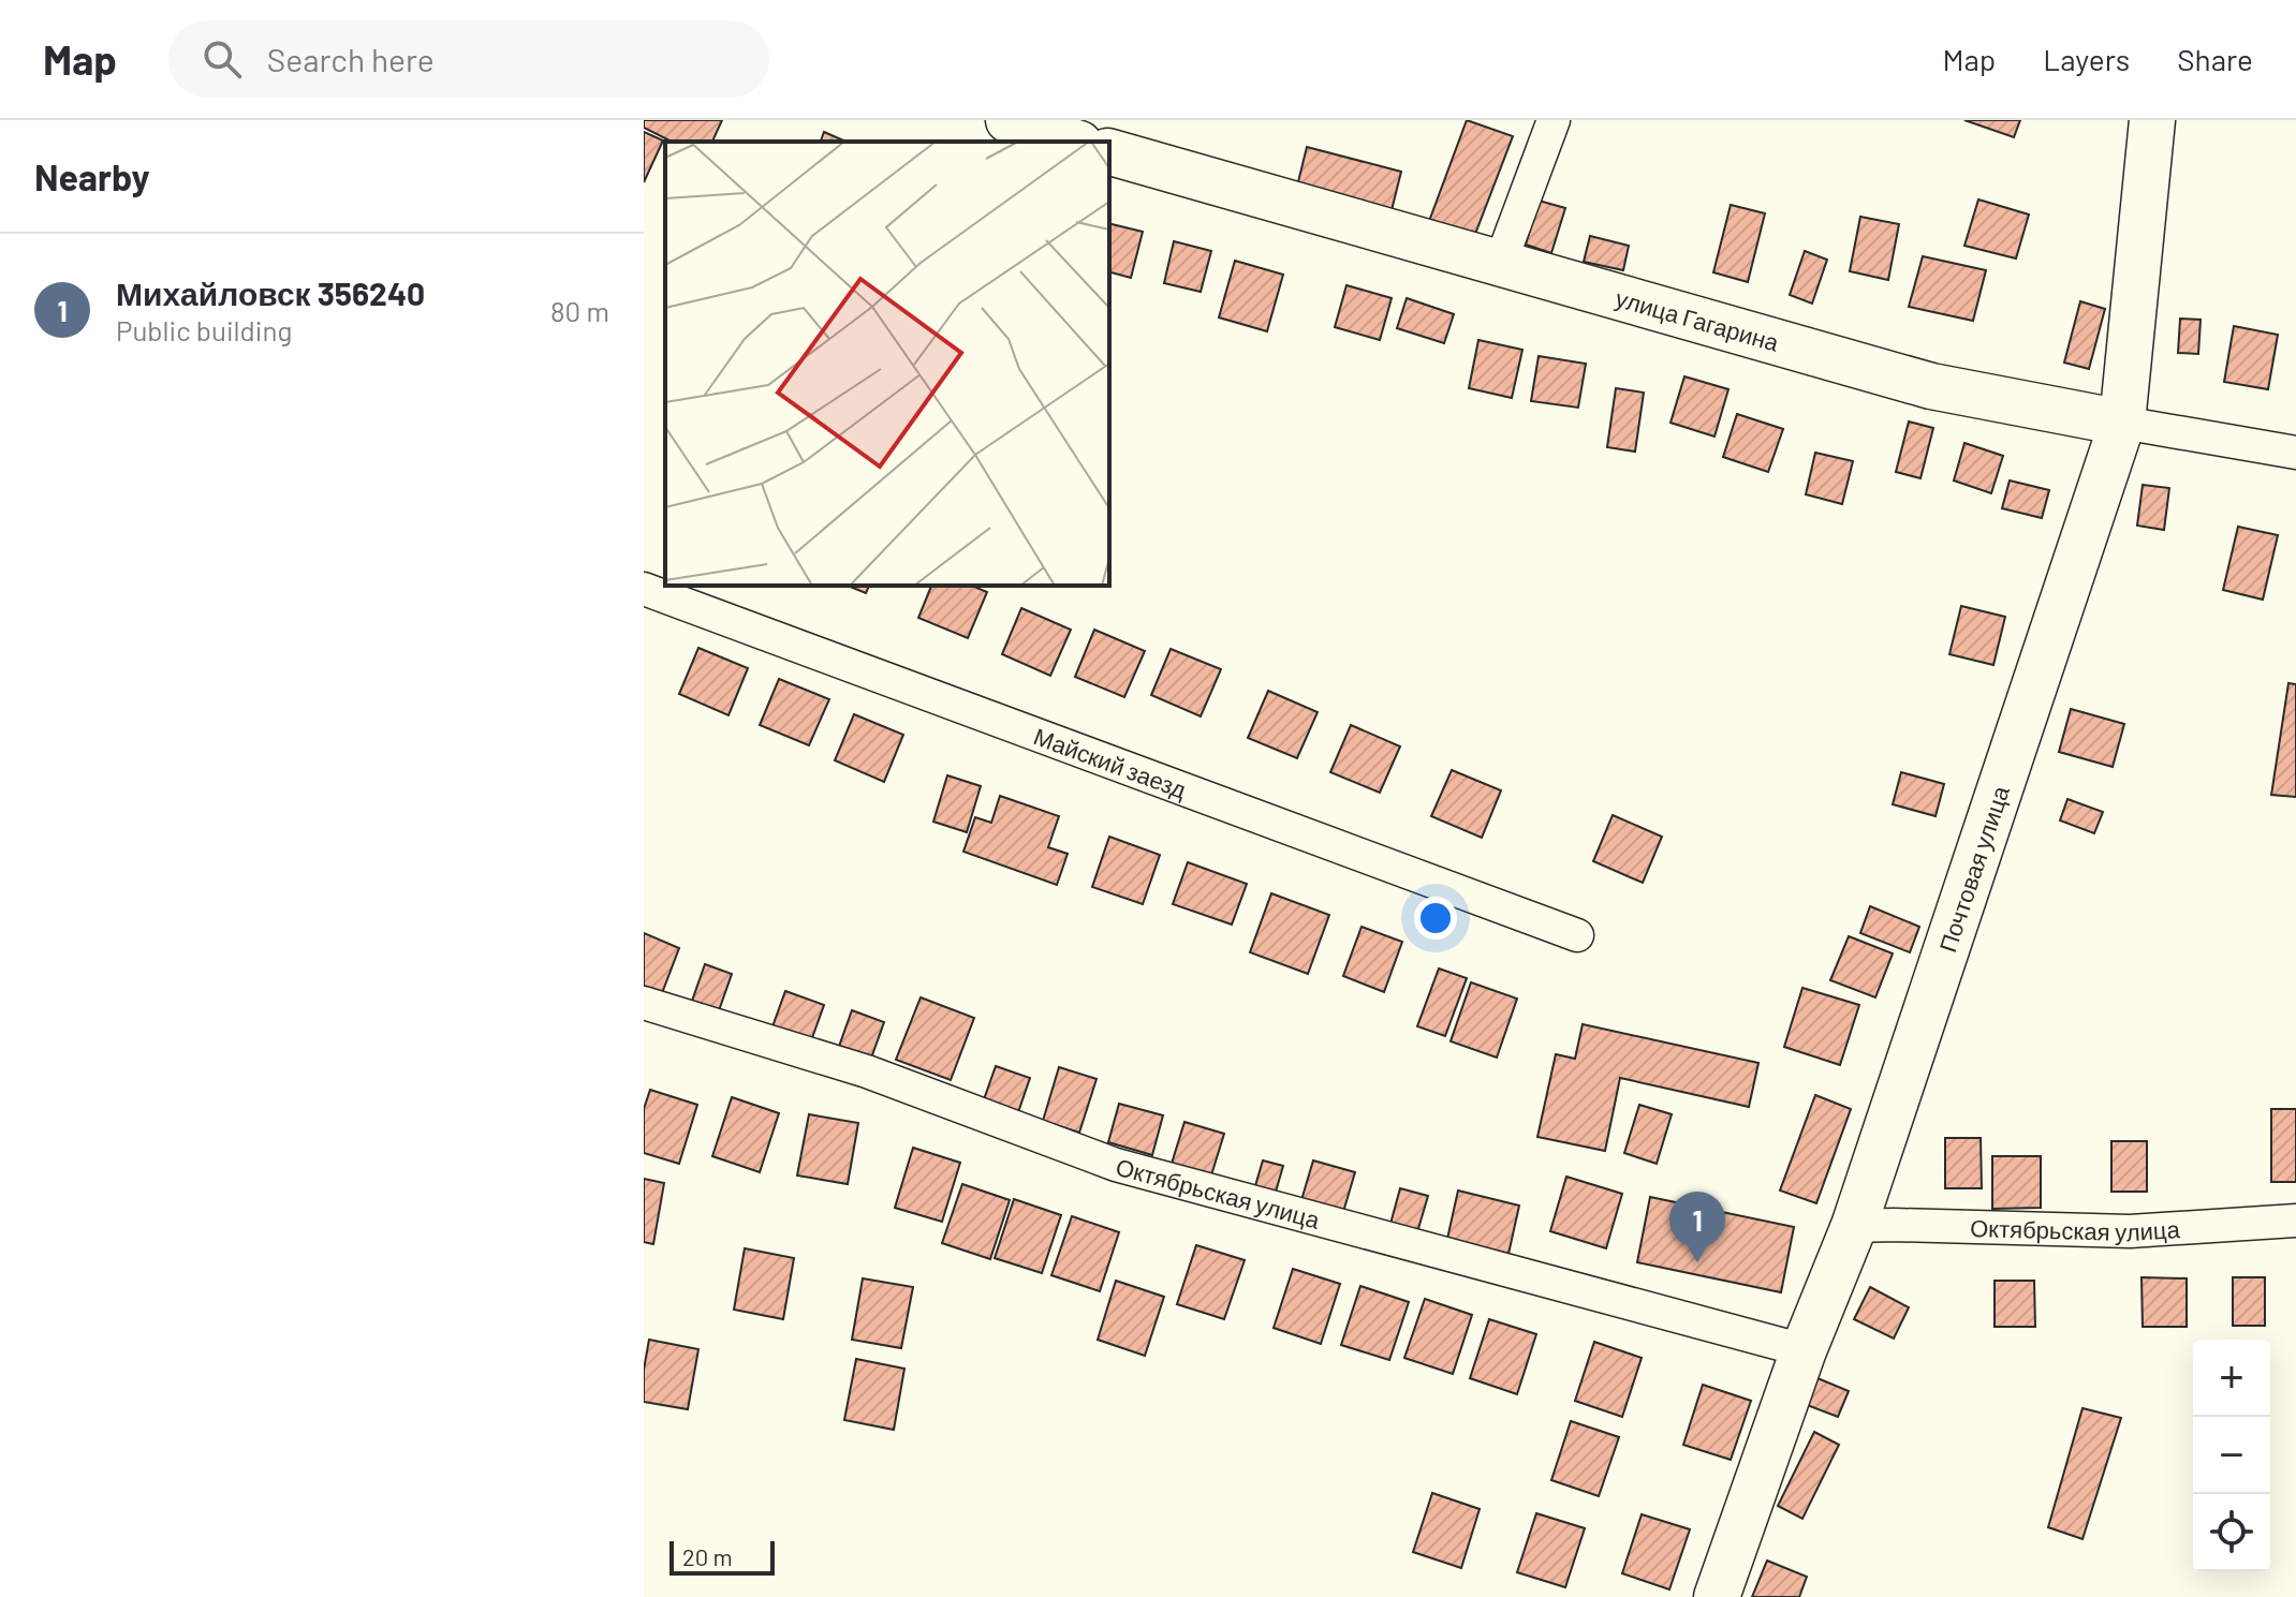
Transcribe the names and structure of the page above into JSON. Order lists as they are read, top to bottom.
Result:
{
  "streets": {
    "main road": ["улица Гагарина", "Почтовая улица"],
    "street": ["Майский заезд", "Октябрьская улица"]
  },
  "crossings": [
    ["улица Гагарина", "Почтовая улица"],
    ["Почтовая улица", "Октябрьская улица"]
  ],
  "scale_bar": "20 m",
  "page": {
    "header": "Map",
    "search": "Search here",
    "nav": ["Map", "Layers", "Share"],
    "heading": "Nearby",
    "list": [
      {
        "mark": "1",
        "name": "Михайловск 356240",
        "note": "Public building",
        "value": "80 m"
      }
    ],
    "pins": "1",
    "map_buttons": ["+", "−"],
    "scale": "20 m"
  }
}
